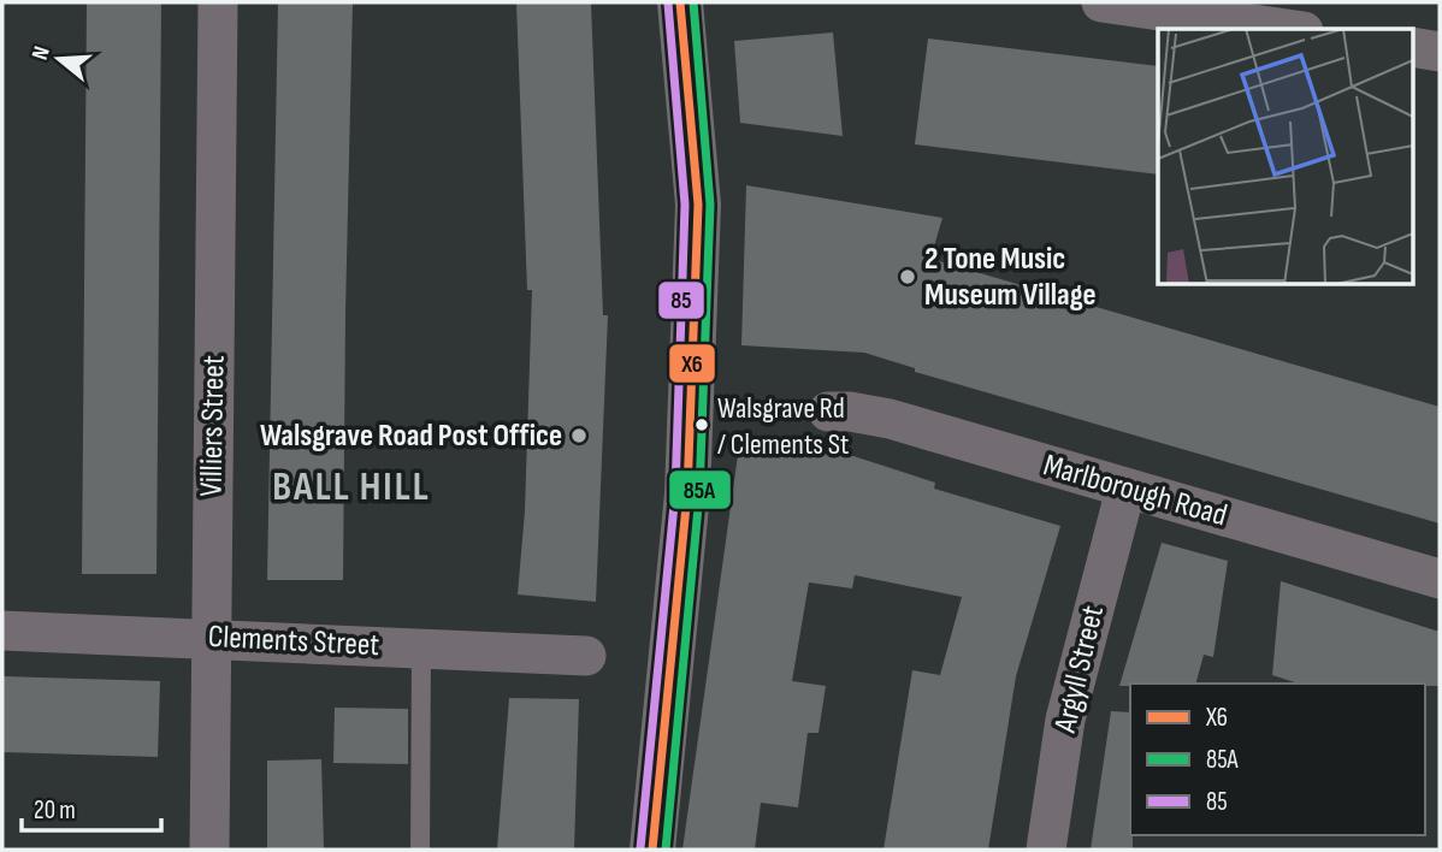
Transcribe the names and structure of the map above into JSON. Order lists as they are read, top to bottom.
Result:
{
  "streets": {
    "street": [
      "Villiers Street",
      "Marlborough Road",
      "Clements Street",
      "Argyll Street"
    ]
  },
  "crossings": [
    ["Villiers Street", "Clements Street"],
    ["Marlborough Road", "Argyll Street"]
  ],
  "districts": ["BALL HILL"],
  "places": ["2 Tone Music Museum Village", "Walsgrave Rd / Clements St", "Walsgrave Road Post Office"],
  "lines": ["transit line X6", "transit line 85A", "transit line 85"],
  "legend": ["X6", "85A", "85"],
  "scale_bar": "20 m",
  "north": "left"
}
